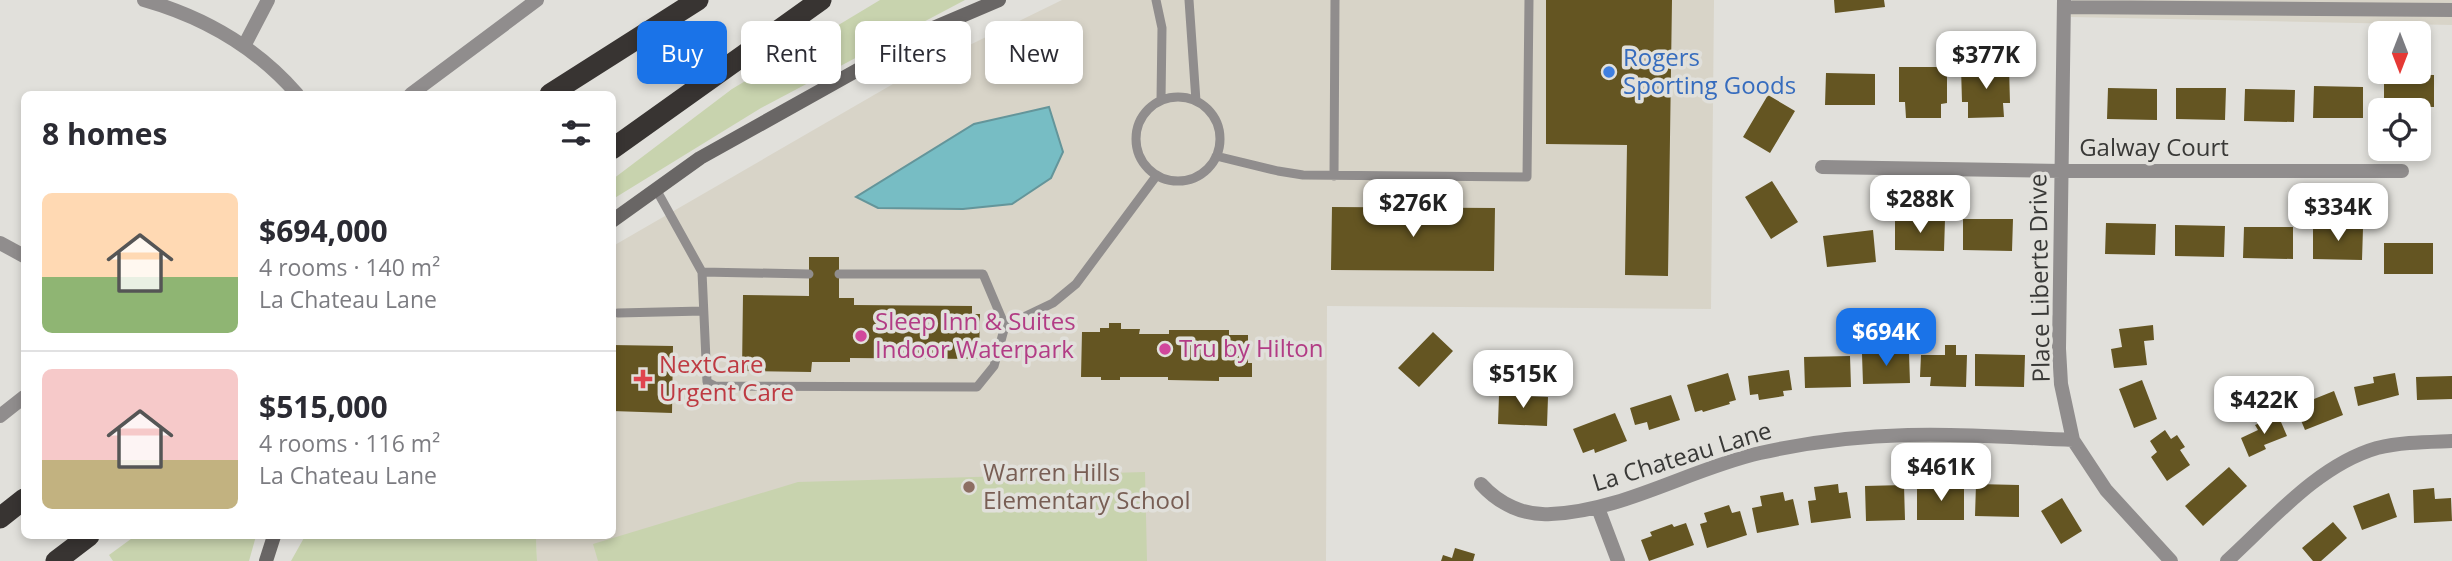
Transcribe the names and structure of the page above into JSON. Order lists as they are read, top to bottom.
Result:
{
  "streets": {
    "street": ["Galway Court", "Place Liberte Drive", "La Chateau Lane"]
  },
  "crossings": [
    ["Galway Court", "Place Liberte Drive"],
    ["Place Liberte Drive", "La Chateau Lane"]
  ],
  "places": {
    "other": [
      "Rogers Sporting Goods",
      "Sleep Inn & Suites Indoor Waterpark",
      "Tru by Hilton",
      "Warren Hills Elementary School"
    ],
    "health": ["NextCare Urgent Care"]
  },
  "north": "bottom",
  "page": {
    "chip": [
      "Buy",
      "Rent",
      "Filters",
      "New"
    ],
    "price": [
      "$377K",
      "$288K",
      "$276K",
      "$334K",
      "$694K",
      "$515K",
      "$422K",
      "$461K"
    ],
    "heading": "8 homes",
    "list": [
      {
        "name": "$694,000",
        "note": "4 rooms · 140 m² · La Chateau Lane"
      },
      {
        "name": "$515,000",
        "note": "4 rooms · 116 m² · La Chateau Lane"
      }
    ]
  }
}
